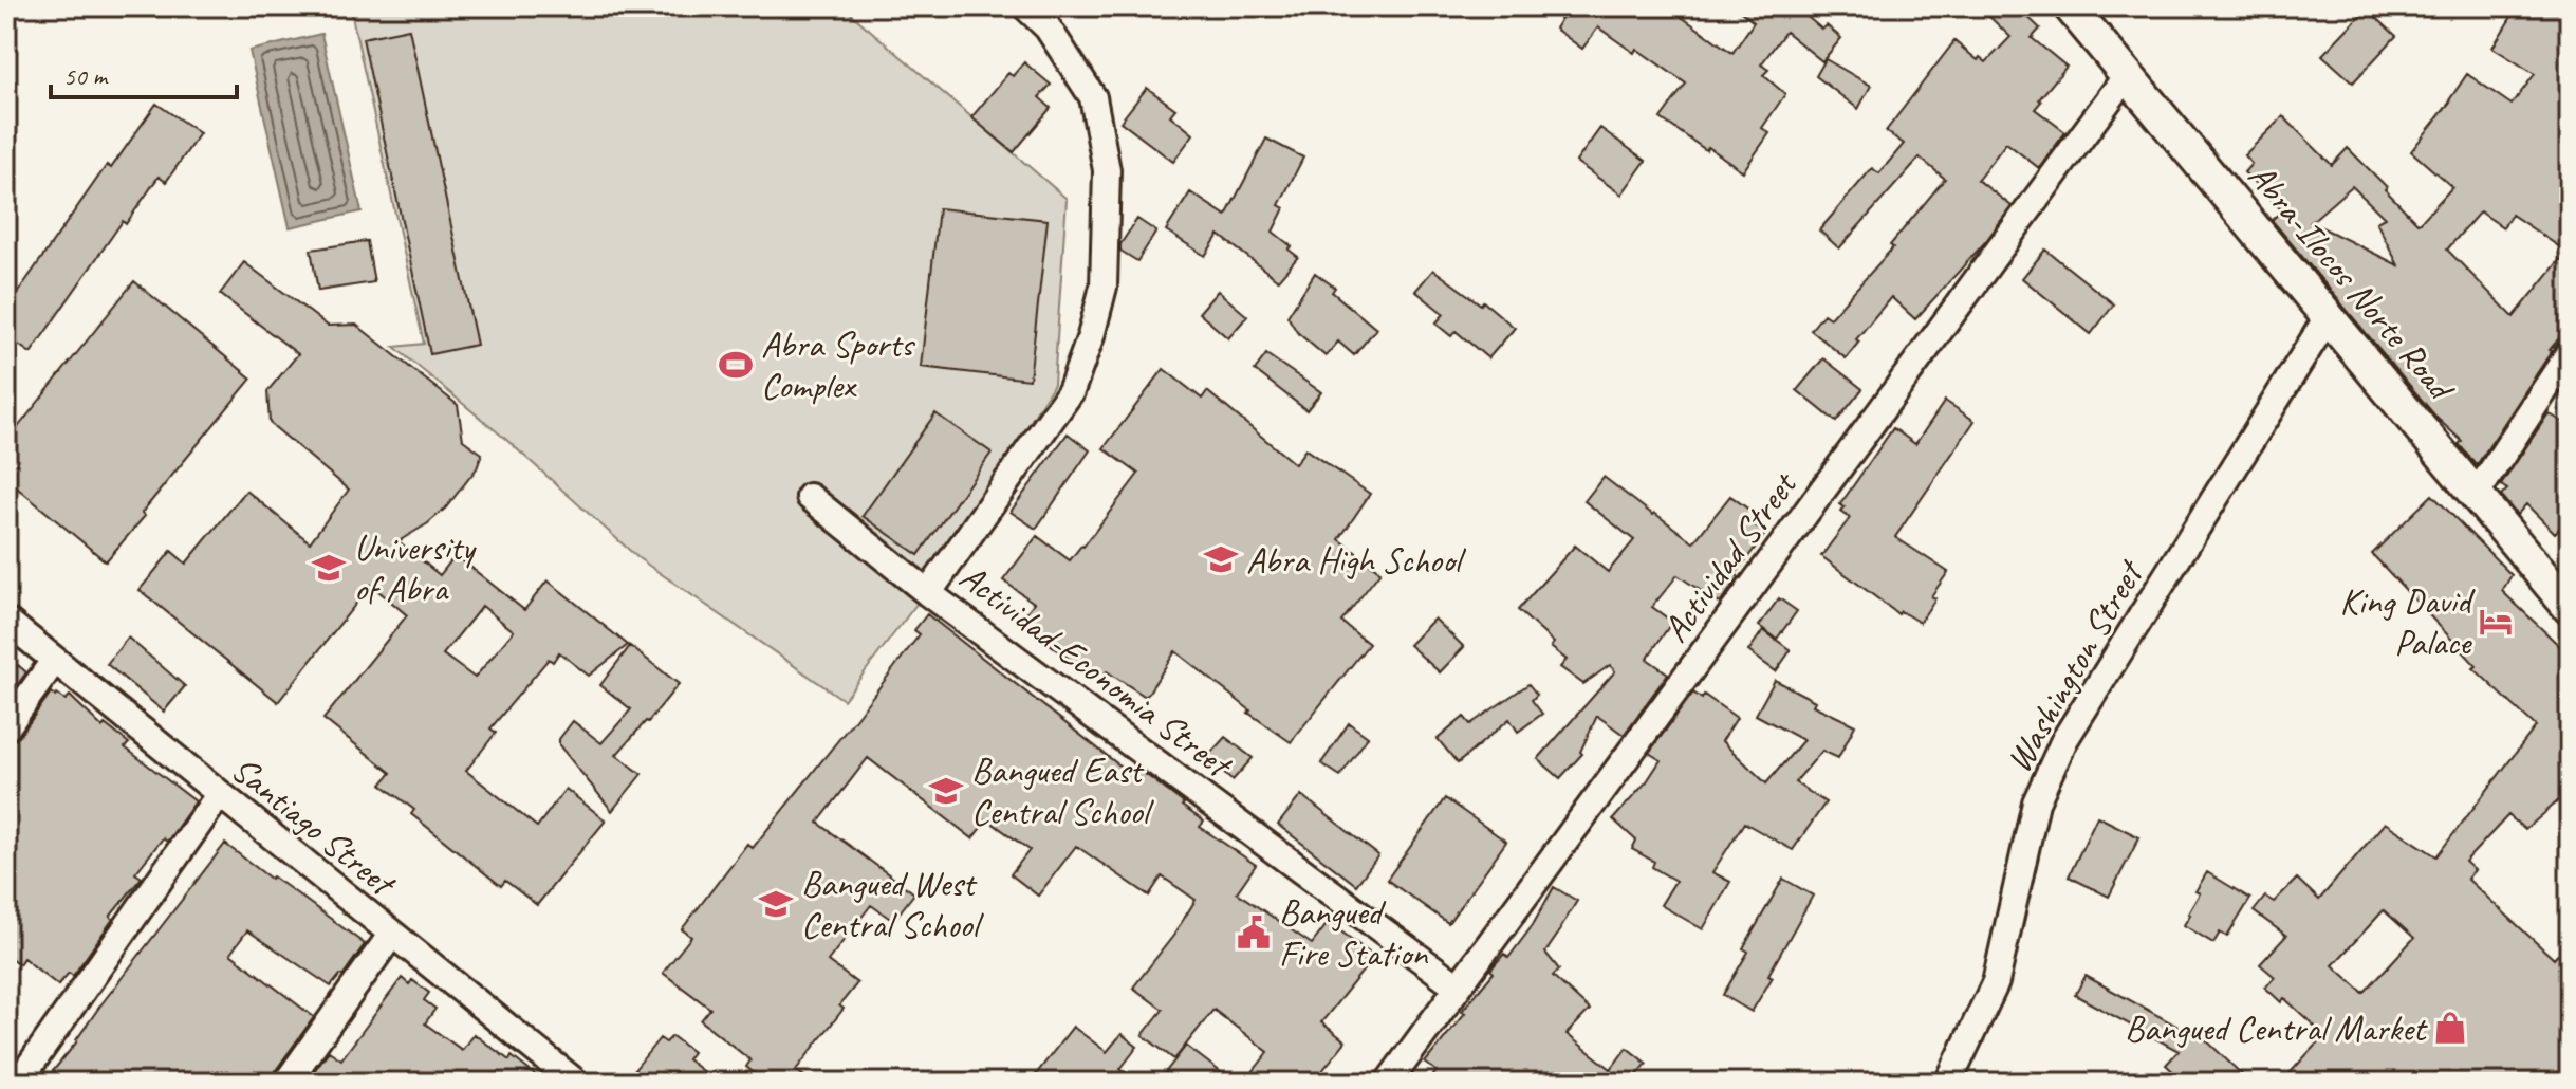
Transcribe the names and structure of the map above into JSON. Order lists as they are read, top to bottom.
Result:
{
  "streets": {
    "main road": ["Abra-Ilocos Norte Road"],
    "street": [
      "Actividad Street",
      "Washington Street",
      "Actividad-Economia Street",
      "Santiago Street"
    ]
  },
  "crossings": [
    ["Abra-Ilocos Norte Road", "Actividad Street"],
    ["Abra-Ilocos Norte Road", "Washington Street"],
    ["Actividad Street", "Actividad-Economia Street"]
  ],
  "places": {
    "sports": ["Abra Sports Complex"],
    "school or university": [
      "Abra High School",
      "University of Abra",
      "Bangued East Central School",
      "Bangued West Central School"
    ],
    "hotel": ["King David Palace"],
    "public building": ["Bangued Fire Station"],
    "shop": ["Bangued Central Market"]
  },
  "scale_bar": "50 m"
}
